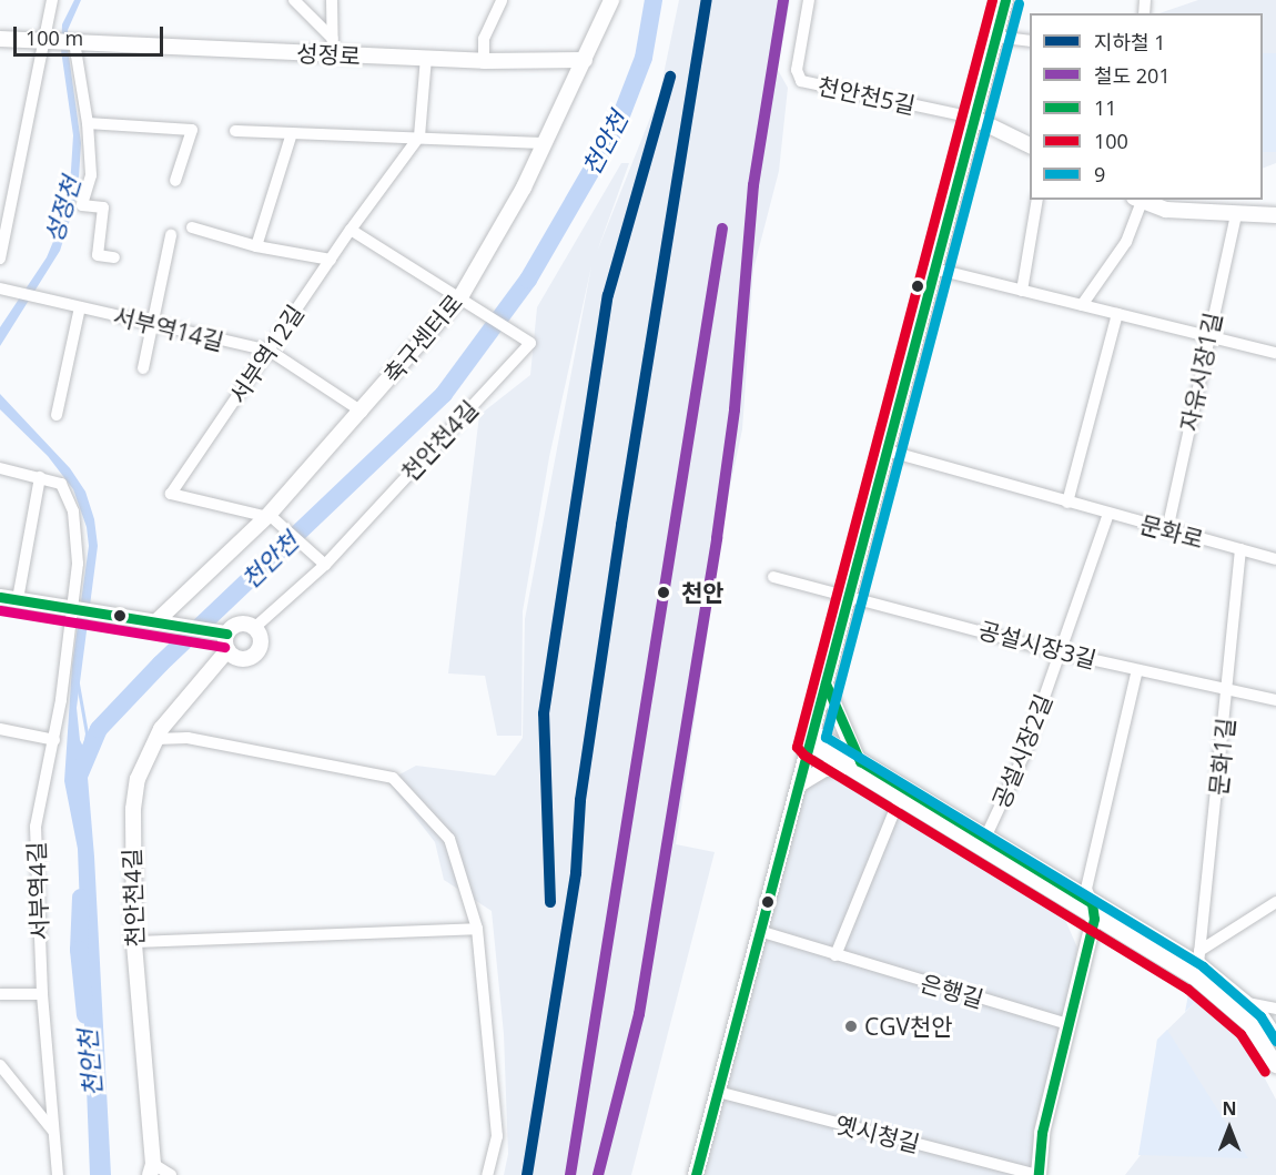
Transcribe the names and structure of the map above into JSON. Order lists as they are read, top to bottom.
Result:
{
  "streets": {
    "street": [
      "성정로",
      "천안천5길",
      "서부역14길",
      "축구센터로",
      "서부역12길",
      "자유시장1길",
      "천안천4길",
      "문화로",
      "공설시장3길",
      "공설시장2길",
      "문화1길",
      "서부역4길",
      "은행길",
      "옛시청길"
    ]
  },
  "crossings": [
    ["성정로", "축구센터로"],
    ["서부역14길", "축구센터로"],
    ["서부역14길", "서부역12길"],
    ["축구센터로", "서부역12길"],
    ["축구센터로", "천안천4길"],
    ["서부역12길", "천안천4길"],
    ["자유시장1길", "문화로"],
    ["문화로", "공설시장2길"],
    ["문화로", "문화1길"],
    ["공설시장3길", "공설시장2길"],
    ["공설시장3길", "문화1길"]
  ],
  "water": ["천안천", "성정천"],
  "places": ["천안", "CGV천안"],
  "lines": [
    "metro line 1",
    "rail line 201",
    "transit line 11",
    "transit line 100",
    "transit line 9"
  ],
  "legend": [
    "지하철 1",
    "철도 201",
    "11",
    "100",
    "9"
  ],
  "scale_bar": "100 m",
  "north": "top"
}
